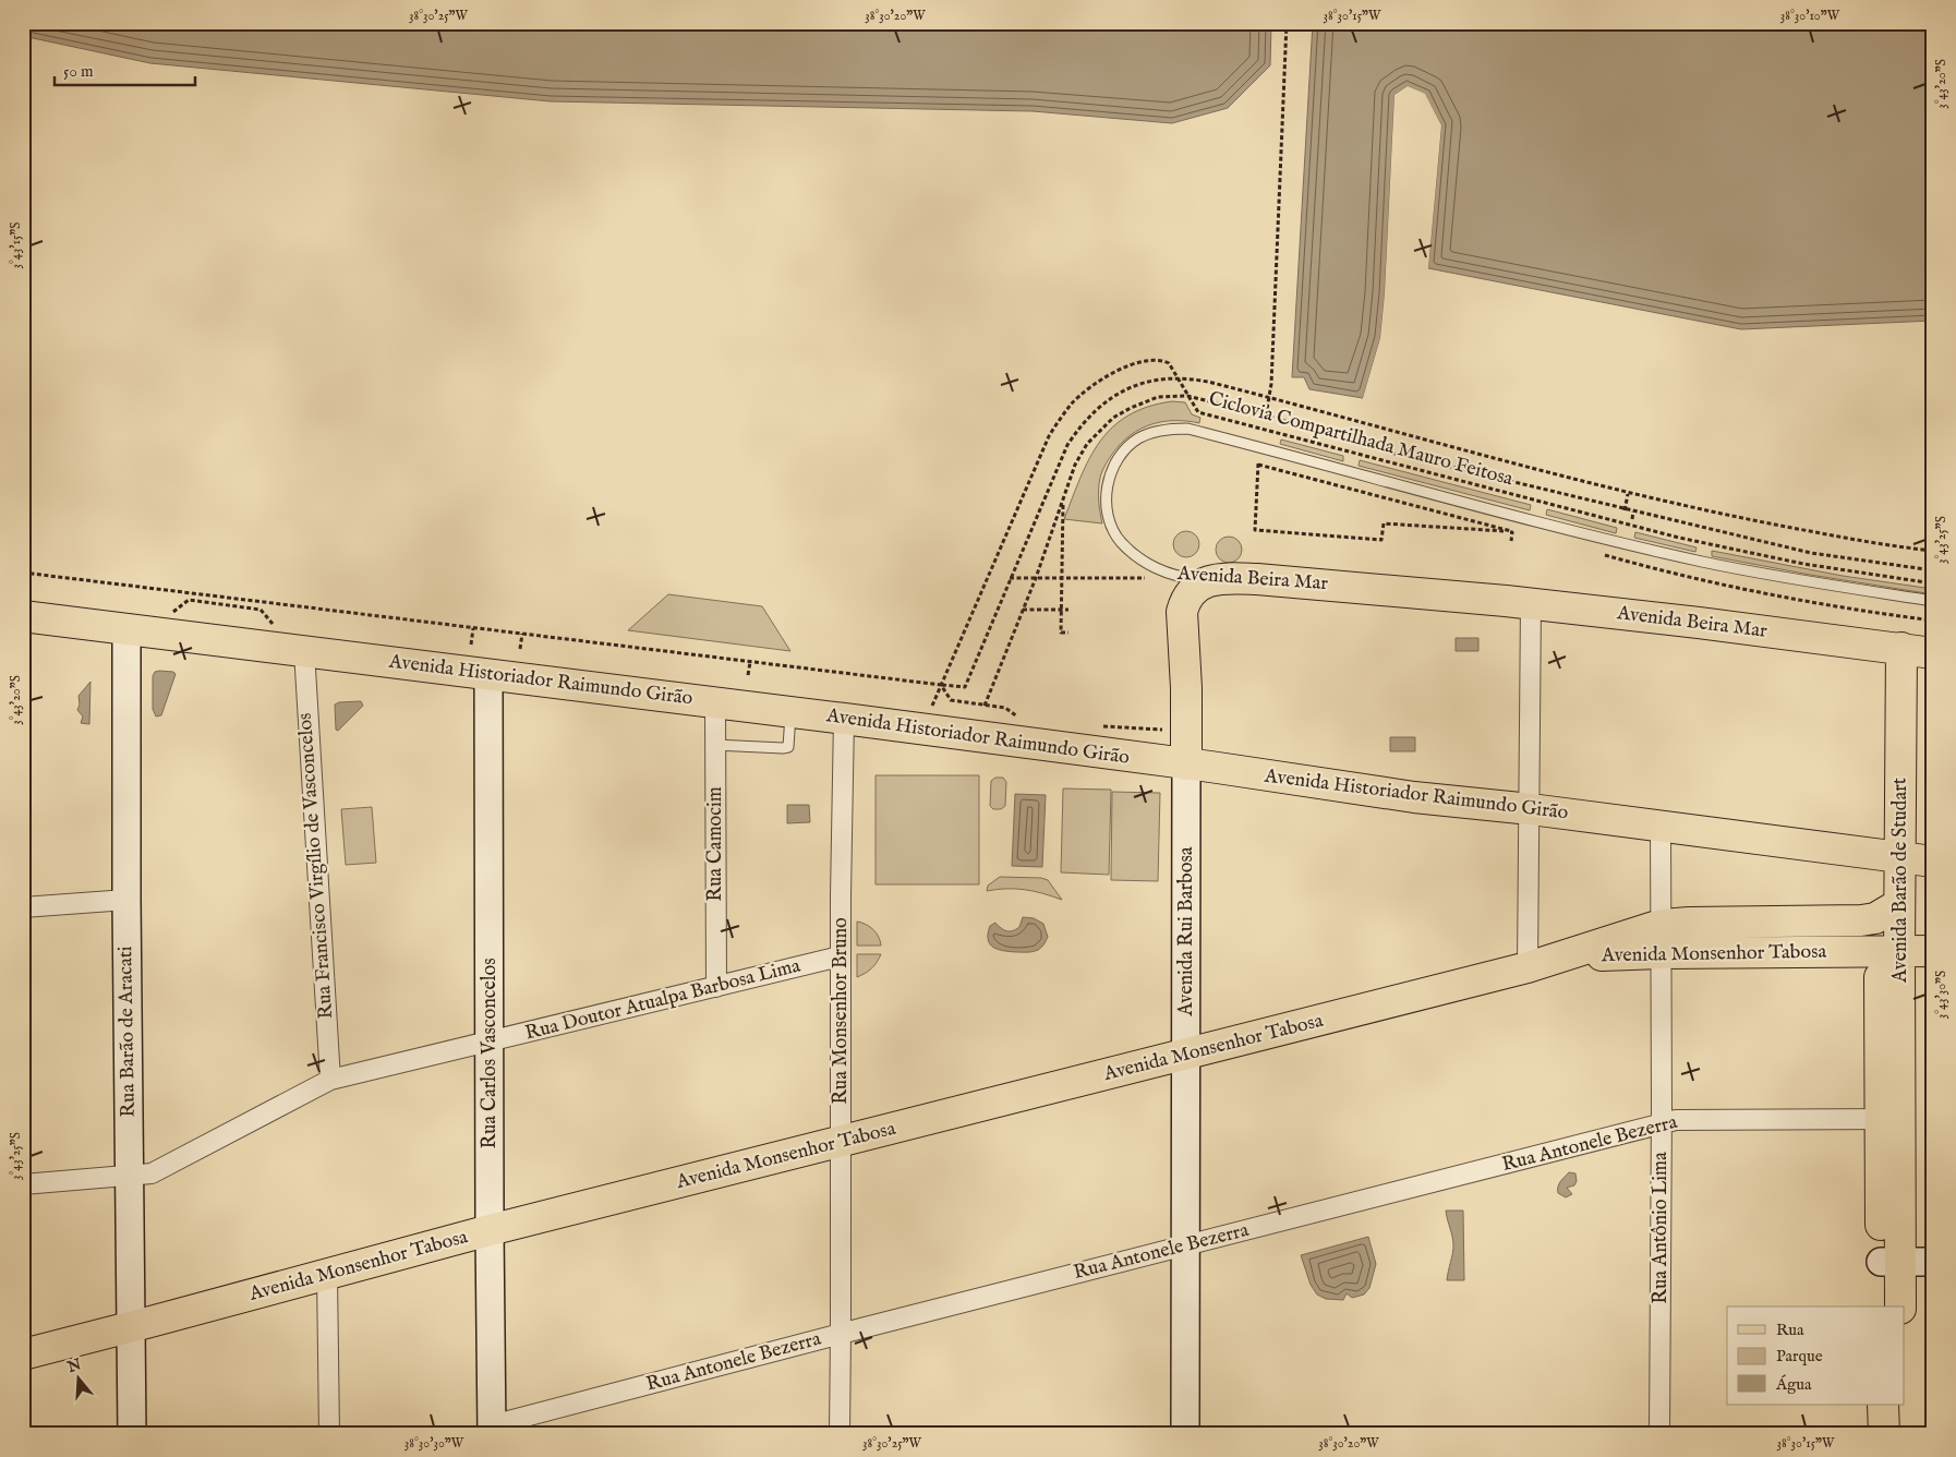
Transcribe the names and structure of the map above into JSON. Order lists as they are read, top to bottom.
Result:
{
  "streets": {
    "main road": [
      "Avenida Beira Mar",
      "Avenida Historiador Raimundo Girão",
      "Avenida Barão de Studart",
      "Avenida Rui Barbosa",
      "Avenida Monsenhor Tabosa",
      "Rua Barão de Aracati",
      "Rua Carlos Vasconcelos"
    ],
    "street": [
      "Rua Camocim",
      "Rua Francisco Virgílio de Vasconcelos",
      "Rua Doutor Atualpa Barbosa Lima",
      "Rua Monsenhor Bruno",
      "Rua Antonele Bezerra",
      "Rua Antônio Lima"
    ],
    "path": ["Ciclovia Compartilhada Mauro Feitosa"]
  },
  "crossings": [
    ["Avenida Beira Mar", "Avenida Barão de Studart"],
    ["Avenida Beira Mar", "Avenida Rui Barbosa"],
    ["Avenida Historiador Raimundo Girão", "Rua Camocim"],
    ["Avenida Historiador Raimundo Girão", "Rua Francisco Virgílio de Vasconcelos"],
    ["Avenida Historiador Raimundo Girão", "Avenida Barão de Studart"],
    ["Avenida Historiador Raimundo Girão", "Avenida Rui Barbosa"],
    ["Avenida Historiador Raimundo Girão", "Rua Monsenhor Bruno"],
    ["Avenida Historiador Raimundo Girão", "Rua Barão de Aracati"],
    ["Avenida Historiador Raimundo Girão", "Rua Carlos Vasconcelos"],
    ["Avenida Historiador Raimundo Girão", "Rua Antônio Lima"],
    ["Rua Camocim", "Rua Doutor Atualpa Barbosa Lima"],
    ["Rua Francisco Virgílio de Vasconcelos", "Rua Doutor Atualpa Barbosa Lima"],
    ["Avenida Barão de Studart", "Avenida Monsenhor Tabosa"],
    ["Avenida Barão de Studart", "Rua Antonele Bezerra"],
    ["Avenida Rui Barbosa", "Avenida Monsenhor Tabosa"],
    ["Avenida Rui Barbosa", "Rua Antonele Bezerra"],
    ["Avenida Monsenhor Tabosa", "Rua Monsenhor Bruno"],
    ["Avenida Monsenhor Tabosa", "Rua Barão de Aracati"],
    ["Avenida Monsenhor Tabosa", "Rua Carlos Vasconcelos"],
    ["Avenida Monsenhor Tabosa", "Rua Antônio Lima"],
    ["Rua Doutor Atualpa Barbosa Lima", "Rua Monsenhor Bruno"],
    ["Rua Doutor Atualpa Barbosa Lima", "Rua Barão de Aracati"],
    ["Rua Doutor Atualpa Barbosa Lima", "Rua Carlos Vasconcelos"],
    ["Rua Monsenhor Bruno", "Rua Antonele Bezerra"],
    ["Rua Carlos Vasconcelos", "Rua Antonele Bezerra"],
    ["Rua Antonele Bezerra", "Rua Antônio Lima"]
  ],
  "legend": ["Rua", "Parque", "Água"],
  "scale_bar": "50 m",
  "north": "top",
  "coordinates": [
    "38°30'25\"W",
    "38°30'20\"W",
    "38°30'15\"W",
    "38°30'10\"W",
    "3°43'20\"S",
    "3°43'15\"S",
    "3°43'25\"S",
    "3°43'30\"S",
    "38°30'30\"W"
  ]
}
